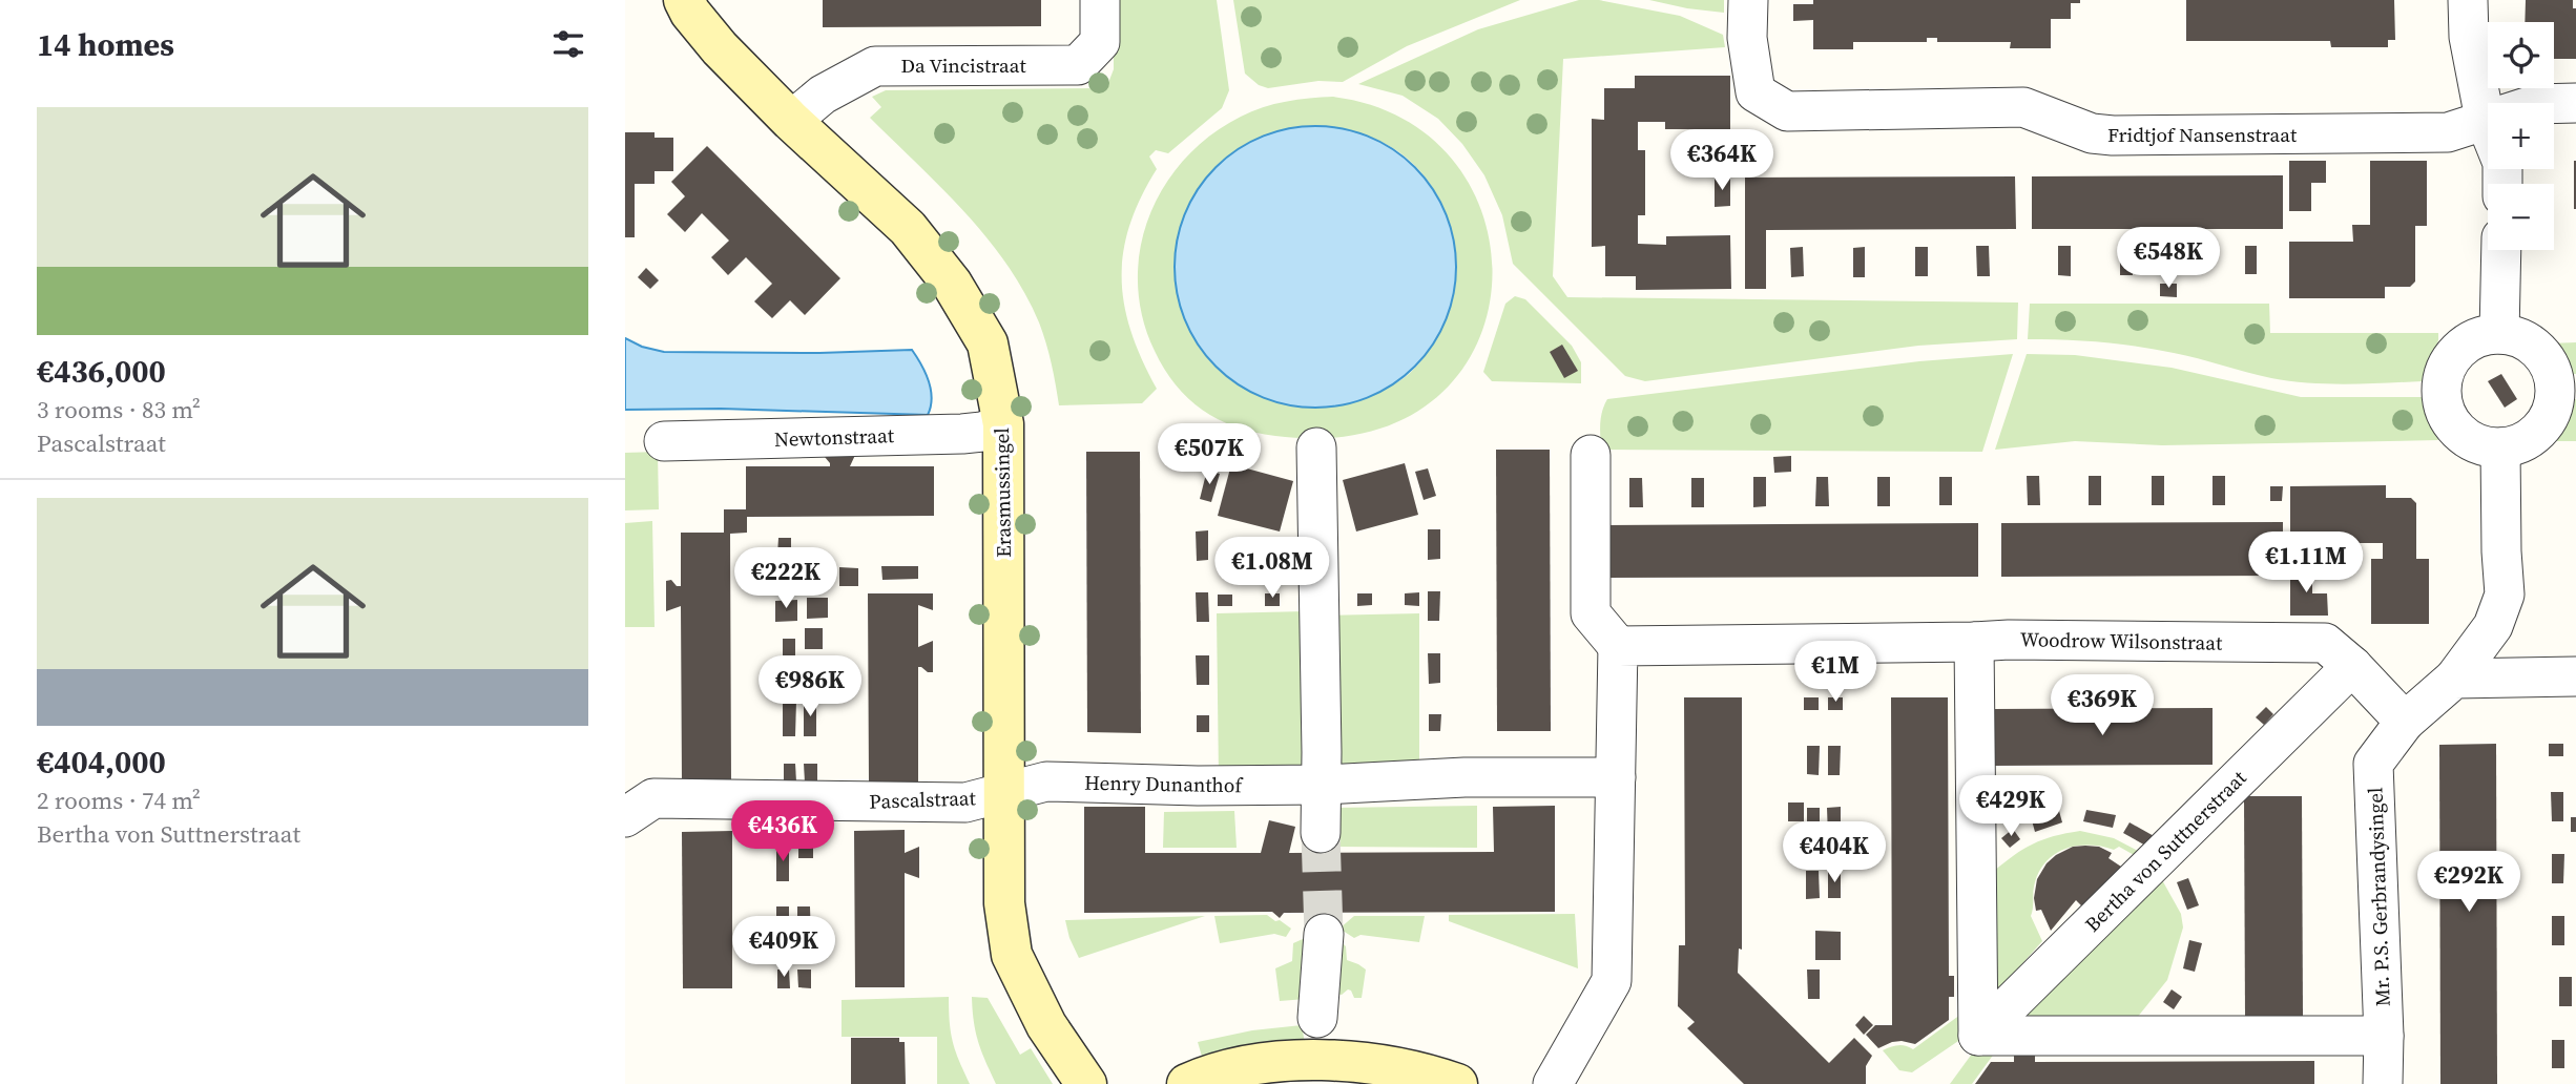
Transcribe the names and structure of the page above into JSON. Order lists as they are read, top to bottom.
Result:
{
  "streets": {
    "street": [
      "Da Vincistraat",
      "Fridtjof Nansenstraat",
      "Newtonstraat",
      "Erasmussingel",
      "Woodrow Wilsonstraat",
      "Henry Dunanthof",
      "Pascalstraat",
      "Bertha von Suttnerstraat",
      "Mr. P.S. Gerbrandysingel"
    ]
  },
  "crossings": [
    ["Da Vincistraat", "Erasmussingel"],
    ["Newtonstraat", "Erasmussingel"],
    ["Erasmussingel", "Henry Dunanthof"],
    ["Erasmussingel", "Pascalstraat"],
    ["Woodrow Wilsonstraat", "Bertha von Suttnerstraat"],
    ["Woodrow Wilsonstraat", "Mr. P.S. Gerbrandysingel"],
    ["Henry Dunanthof", "Pascalstraat"]
  ],
  "page": {
    "heading": "14 homes",
    "map_buttons": ["+", "−"],
    "list": [
      {
        "name": "€436,000",
        "note": "3 rooms · 83 m² · Pascalstraat"
      },
      {
        "name": "€404,000",
        "note": "2 rooms · 74 m² · Bertha von Suttnerstraat"
      }
    ],
    "price": [
      "€364K",
      "€548K",
      "€507K",
      "€1.11M",
      "€1.08M",
      "€222K",
      "€1M",
      "€986K",
      "€369K",
      "€429K",
      "€436K",
      "€404K",
      "€292K",
      "€409K"
    ]
  }
}
